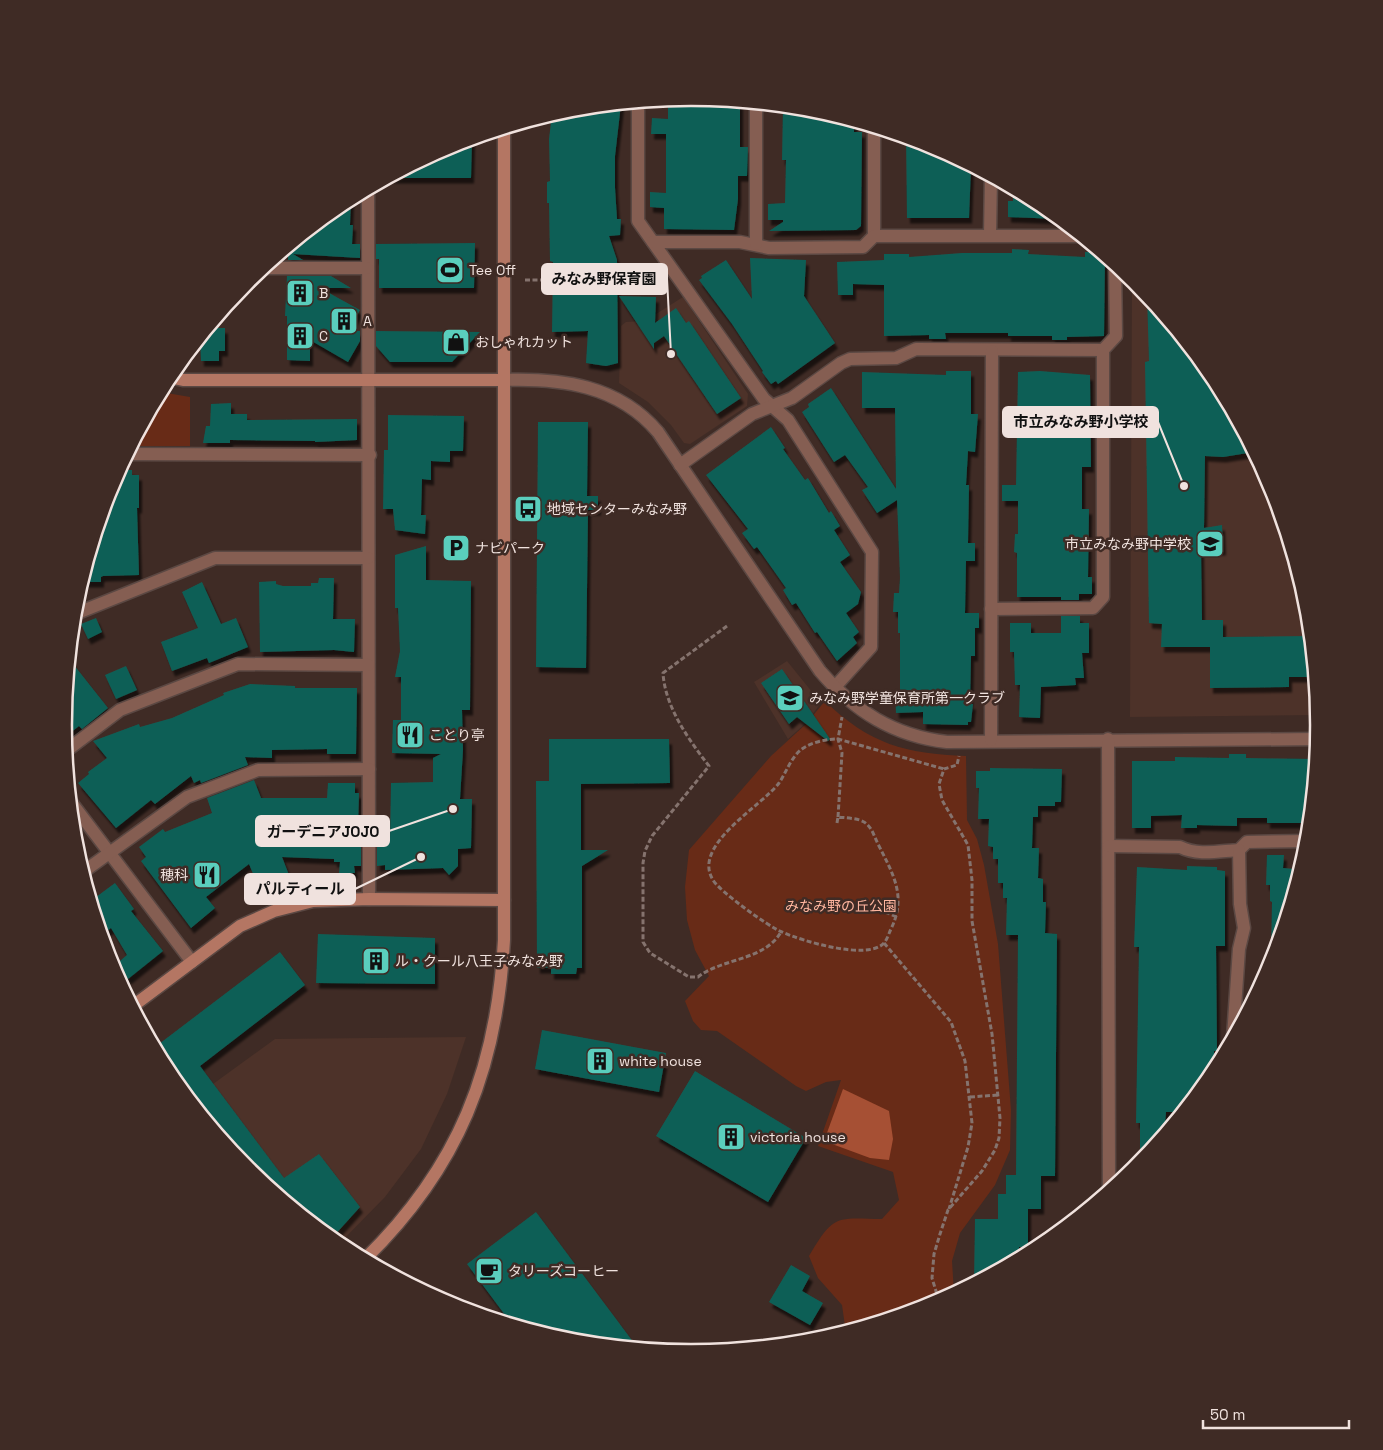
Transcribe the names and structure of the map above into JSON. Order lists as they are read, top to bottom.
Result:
{
  "parks": ["みなみ野の丘公園"],
  "places": {
    "sports": ["Tee Off"],
    "building": [
      "B",
      "A",
      "C",
      "ル・クール八王子みなみ野",
      "white house",
      "victoria house"
    ],
    "shop": ["おしゃれカット"],
    "other": [
      "みなみ野保育園",
      "市立みなみ野小学校",
      "ガーデニアJOJO",
      "パルティール"
    ],
    "bus stop": ["地域センターみなみ野"],
    "school or university": ["市立みなみ野中学校", "みなみ野学童保育所第一クラブ"],
    "parking": ["ナビパーク"],
    "restaurant": ["ことり亭", "穂科"],
    "cafe": ["タリーズコーヒー"]
  },
  "scale_bar": "50 m"
}
